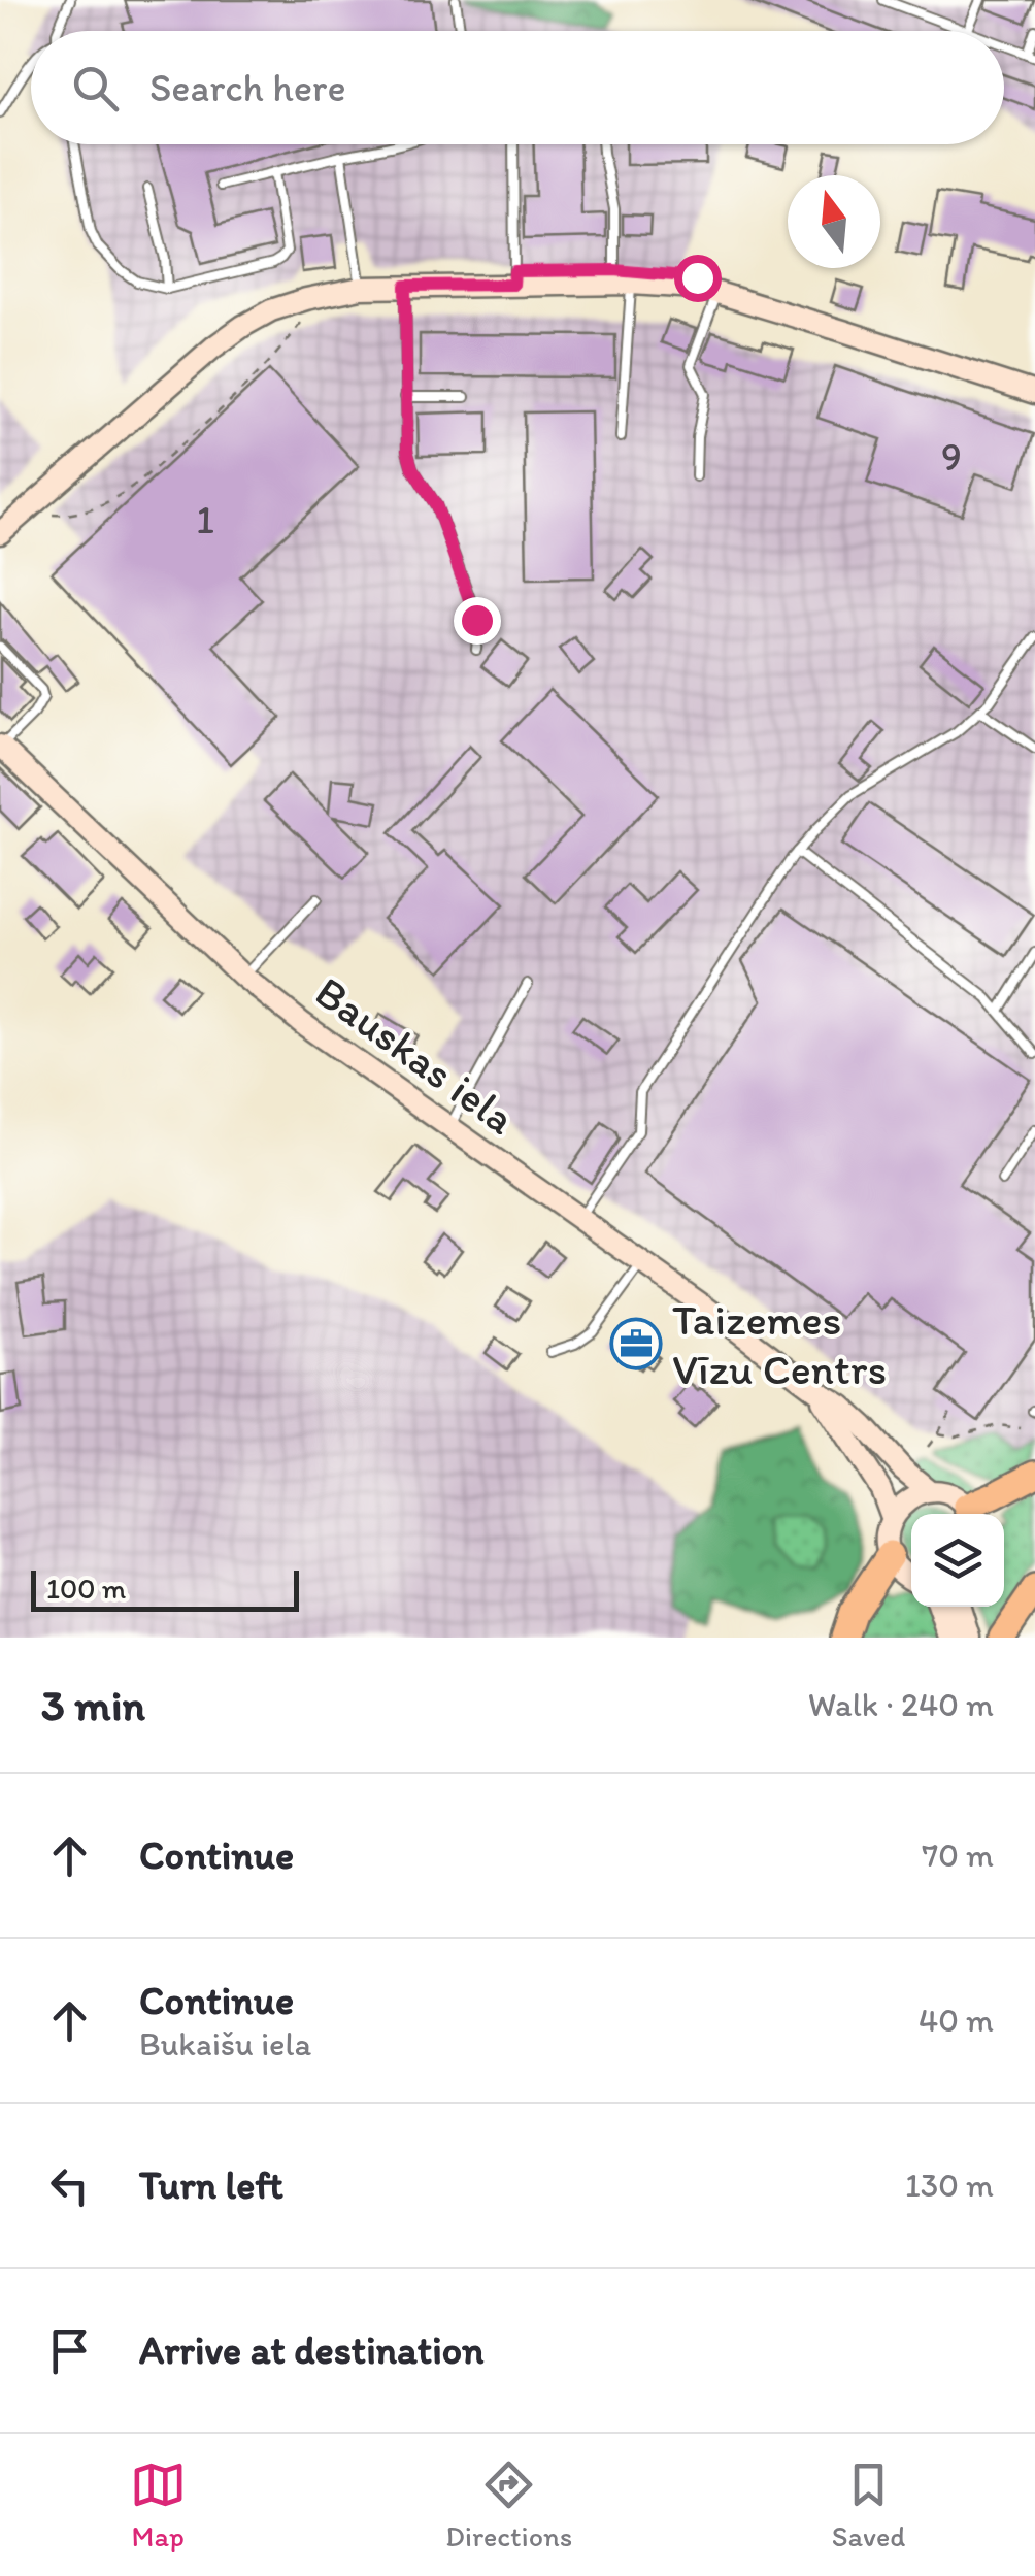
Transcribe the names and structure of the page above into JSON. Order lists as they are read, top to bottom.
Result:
{
  "streets": {
    "street": ["Bauskas iela"]
  },
  "places": {
    "office": ["Taizemes Vīzu Centrs"]
  },
  "house_numbers": ["9", "1"],
  "scale_bar": "100 m",
  "north": "top",
  "page": {
    "search": "Search here",
    "scale": "100 m",
    "heading": ["3 min", "Walk · 240 m"],
    "list": [
      ["Continue", "70 m"],
      ["Continue", "Bukaišu iela", "40 m"],
      ["Turn left", "130 m"],
      "Arrive at destination"
    ],
    "nav": ["Map", "Directions", "Saved"]
  }
}
